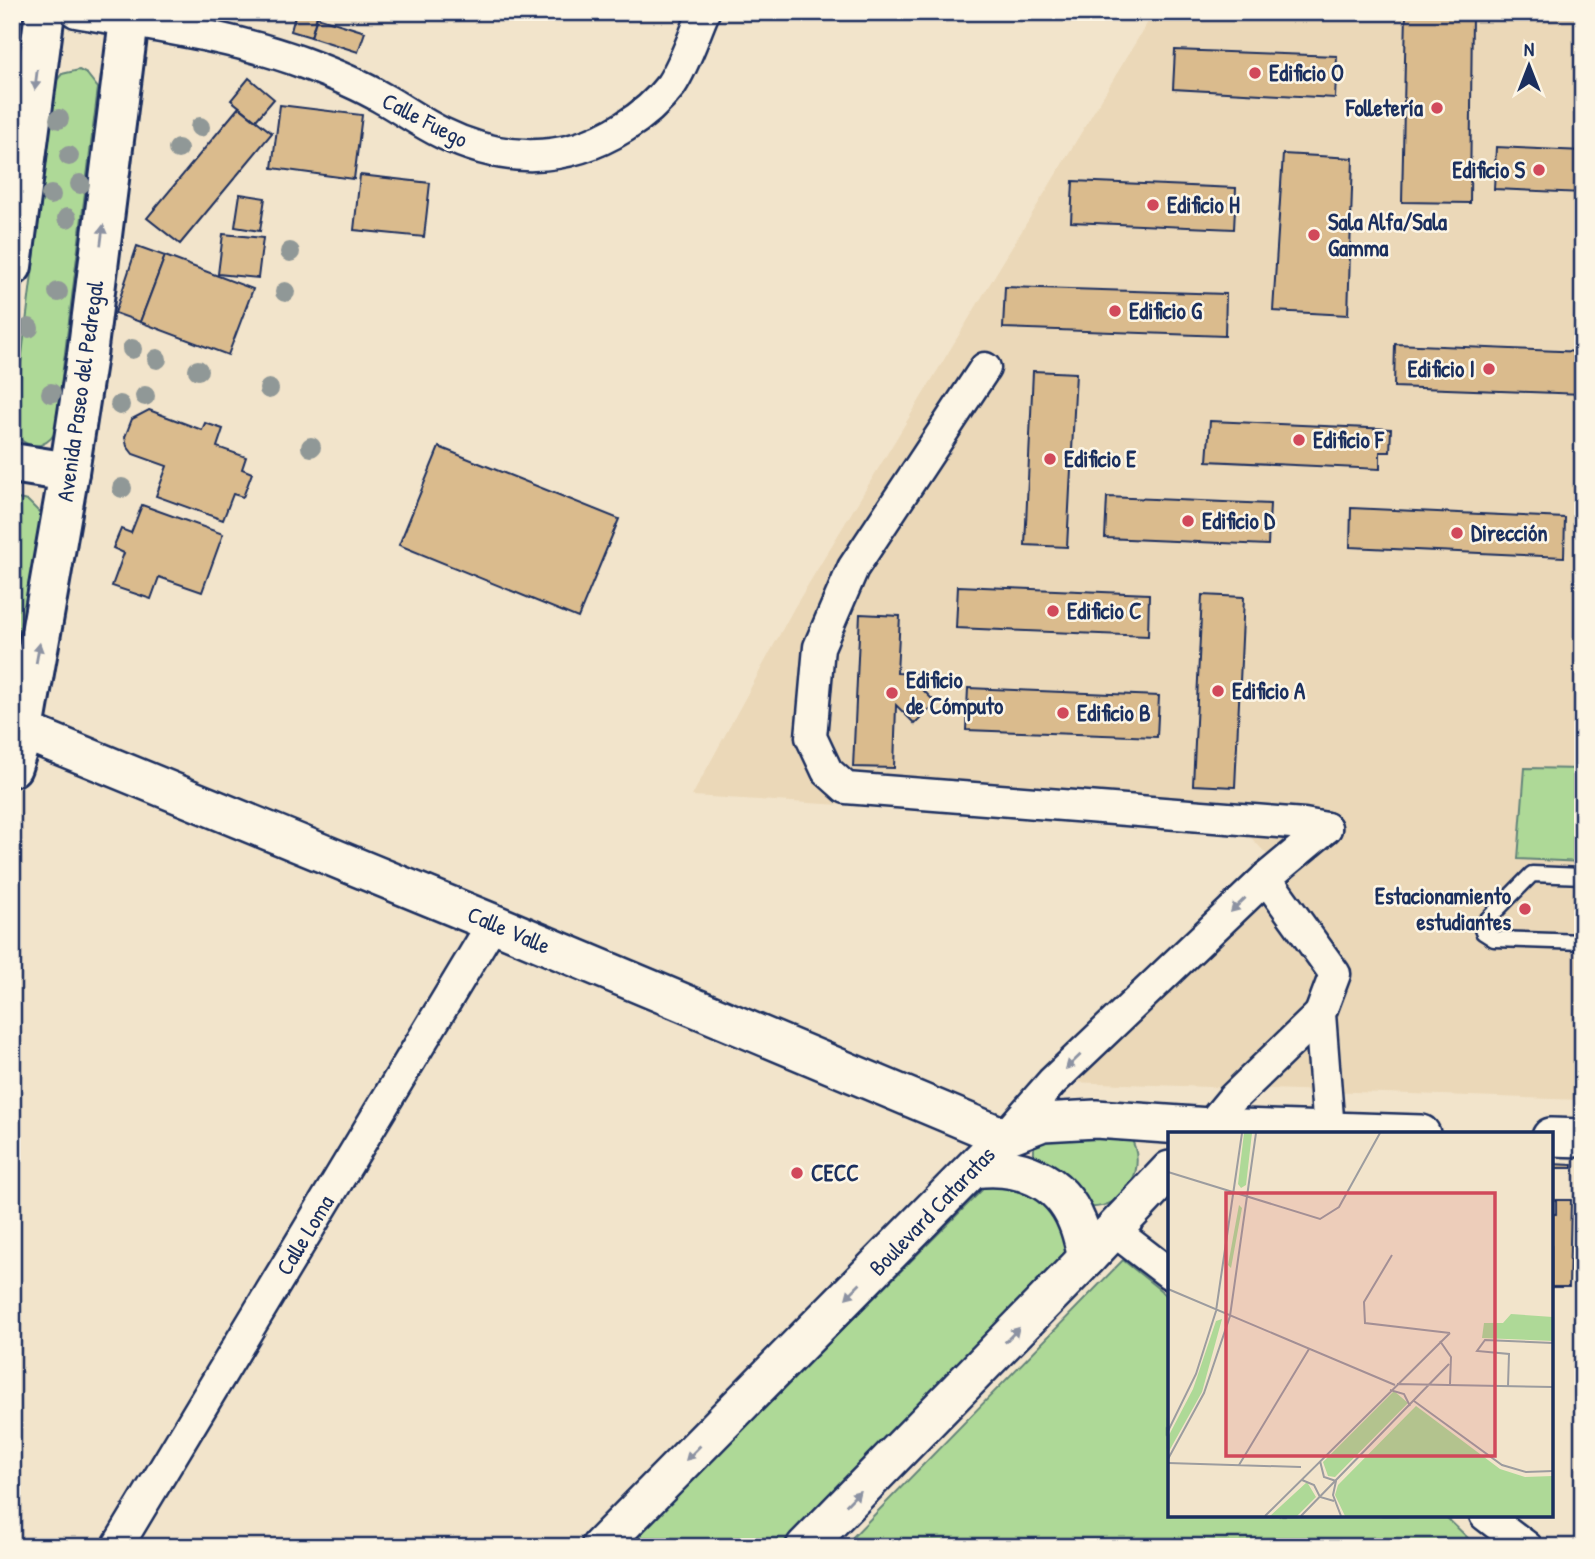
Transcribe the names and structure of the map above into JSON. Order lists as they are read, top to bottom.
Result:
{
  "streets": {
    "main road": ["Avenida Paseo del Pedregal"],
    "street": [
      "Calle Fuego",
      "Calle Valle",
      "Boulevard Cataratas",
      "Calle Loma"
    ]
  },
  "crossings": [
    ["Calle Fuego", "Avenida Paseo del Pedregal"],
    ["Avenida Paseo del Pedregal", "Calle Valle"],
    ["Calle Valle", "Boulevard Cataratas"],
    ["Calle Valle", "Calle Loma"]
  ],
  "places": [
    "Edificio O",
    "Folletería",
    "Edificio S",
    "Edificio H",
    "Sala Alfa/Sala Gamma",
    "Edificio G",
    "Edificio I",
    "Edificio F",
    "Edificio E",
    "Edificio D",
    "Dirección",
    "Edificio C",
    "Edificio A",
    "Edificio de Cómputo",
    "Edificio B",
    "Estacionamiento estudiantes",
    "CECC"
  ],
  "north": "top"
}
